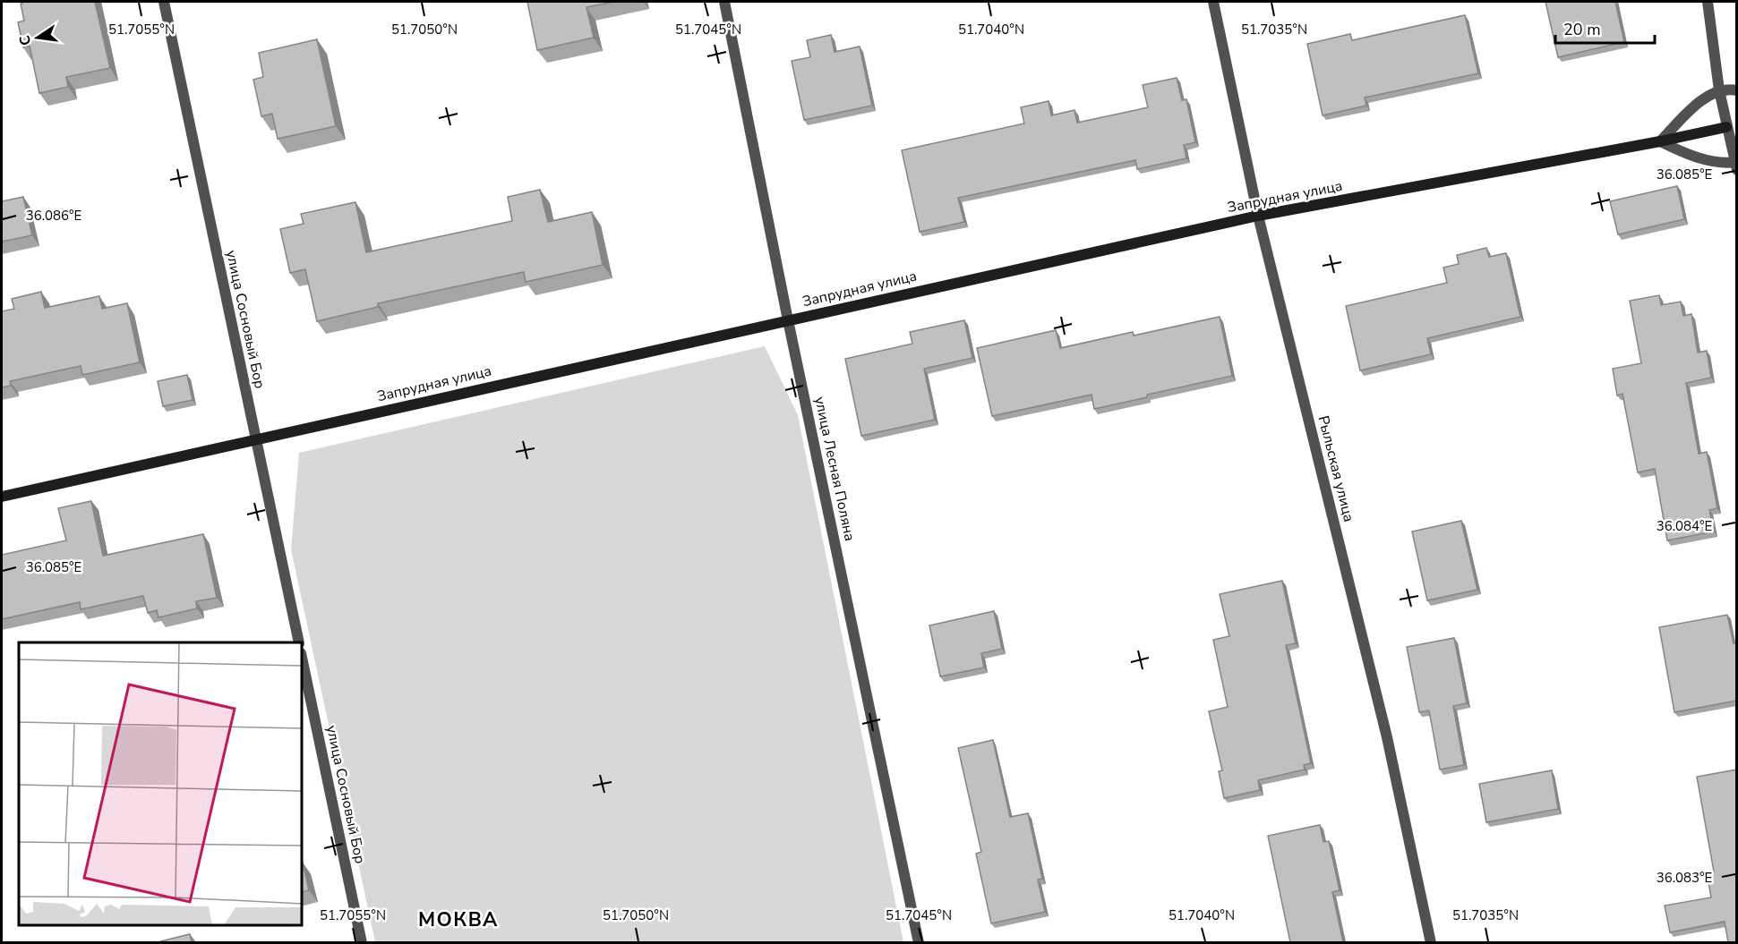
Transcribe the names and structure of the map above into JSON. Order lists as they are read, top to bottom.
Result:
{
  "streets": {
    "street": [
      "Запрудная улица",
      "улица Сосновый Бор",
      "улица Лесная Поляна",
      "Рыльская улица"
    ]
  },
  "crossings": [
    ["Запрудная улица", "улица Сосновый Бор"],
    ["Запрудная улица", "улица Лесная Поляна"],
    ["Запрудная улица", "Рыльская улица"]
  ],
  "districts": ["МОКВА"],
  "scale_bar": "20 m",
  "north": "left",
  "coordinates": [
    "51.7055°N",
    "51.7050°N",
    "51.7045°N",
    "51.7040°N",
    "51.7035°N",
    "36.085°E",
    "36.086°E",
    "36.084°E",
    "36.083°E"
  ]
}
